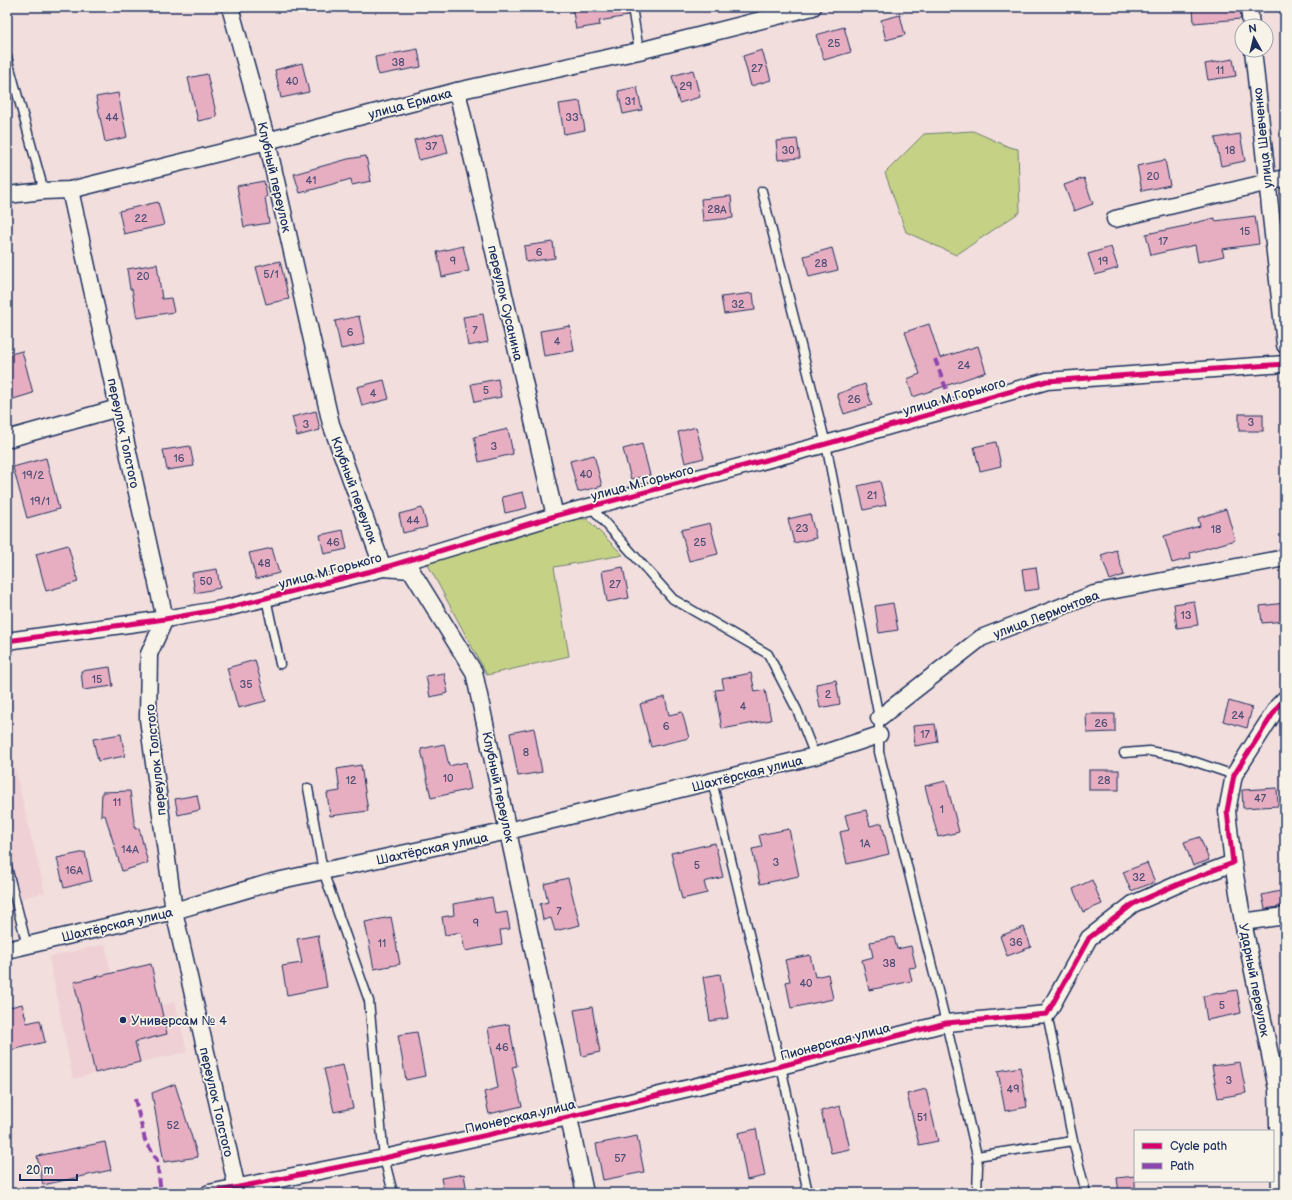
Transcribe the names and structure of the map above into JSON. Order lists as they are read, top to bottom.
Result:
{
  "streets": {
    "street": [
      "улица Ермака",
      "улица Шевченко",
      "Клубный переулок",
      "переулок Сусанина",
      "улица М.Горького",
      "переулок Толстого",
      "улица Лермонтова",
      "Шахтёрская улица",
      "Ударный переулок",
      "Пионерская улица"
    ]
  },
  "crossings": [
    ["улица Ермака", "Клубный переулок"],
    ["улица Ермака", "переулок Сусанина"],
    ["улица Ермака", "переулок Толстого"],
    ["Клубный переулок", "улица М.Горького"],
    ["Клубный переулок", "Шахтёрская улица"],
    ["Клубный переулок", "Пионерская улица"],
    ["переулок Сусанина", "улица М.Горького"],
    ["улица М.Горького", "переулок Толстого"],
    ["переулок Толстого", "Шахтёрская улица"],
    ["переулок Толстого", "Пионерская улица"]
  ],
  "places": ["Универсам № 4"],
  "house_numbers": [
    "25",
    "38",
    "27",
    "11",
    "40",
    "29",
    "31",
    "44",
    "33",
    "37",
    "30",
    "18",
    "20",
    "41",
    "28А",
    "22",
    "15",
    "17",
    "6",
    "9",
    "19",
    "28",
    "5/1",
    "20",
    "32",
    "7",
    "6",
    "4",
    "24",
    "5",
    "4",
    "26",
    "3",
    "3",
    "3",
    "16",
    "40",
    "19/2",
    "21",
    "19/1",
    "44",
    "23",
    "18",
    "46",
    "25",
    "48",
    "50",
    "27",
    "13",
    "15",
    "35",
    "2",
    "4",
    "24",
    "26",
    "6",
    "17",
    "8",
    "10",
    "12",
    "28",
    "47",
    "11",
    "1",
    "1А",
    "14А",
    "3",
    "5",
    "16А",
    "32",
    "7",
    "9",
    "36",
    "11",
    "38",
    "40",
    "5",
    "46",
    "3",
    "49",
    "51",
    "52",
    "57"
  ],
  "legend": ["Cycle path", "Path"],
  "scale_bar": "20 m",
  "north": "top"
}
